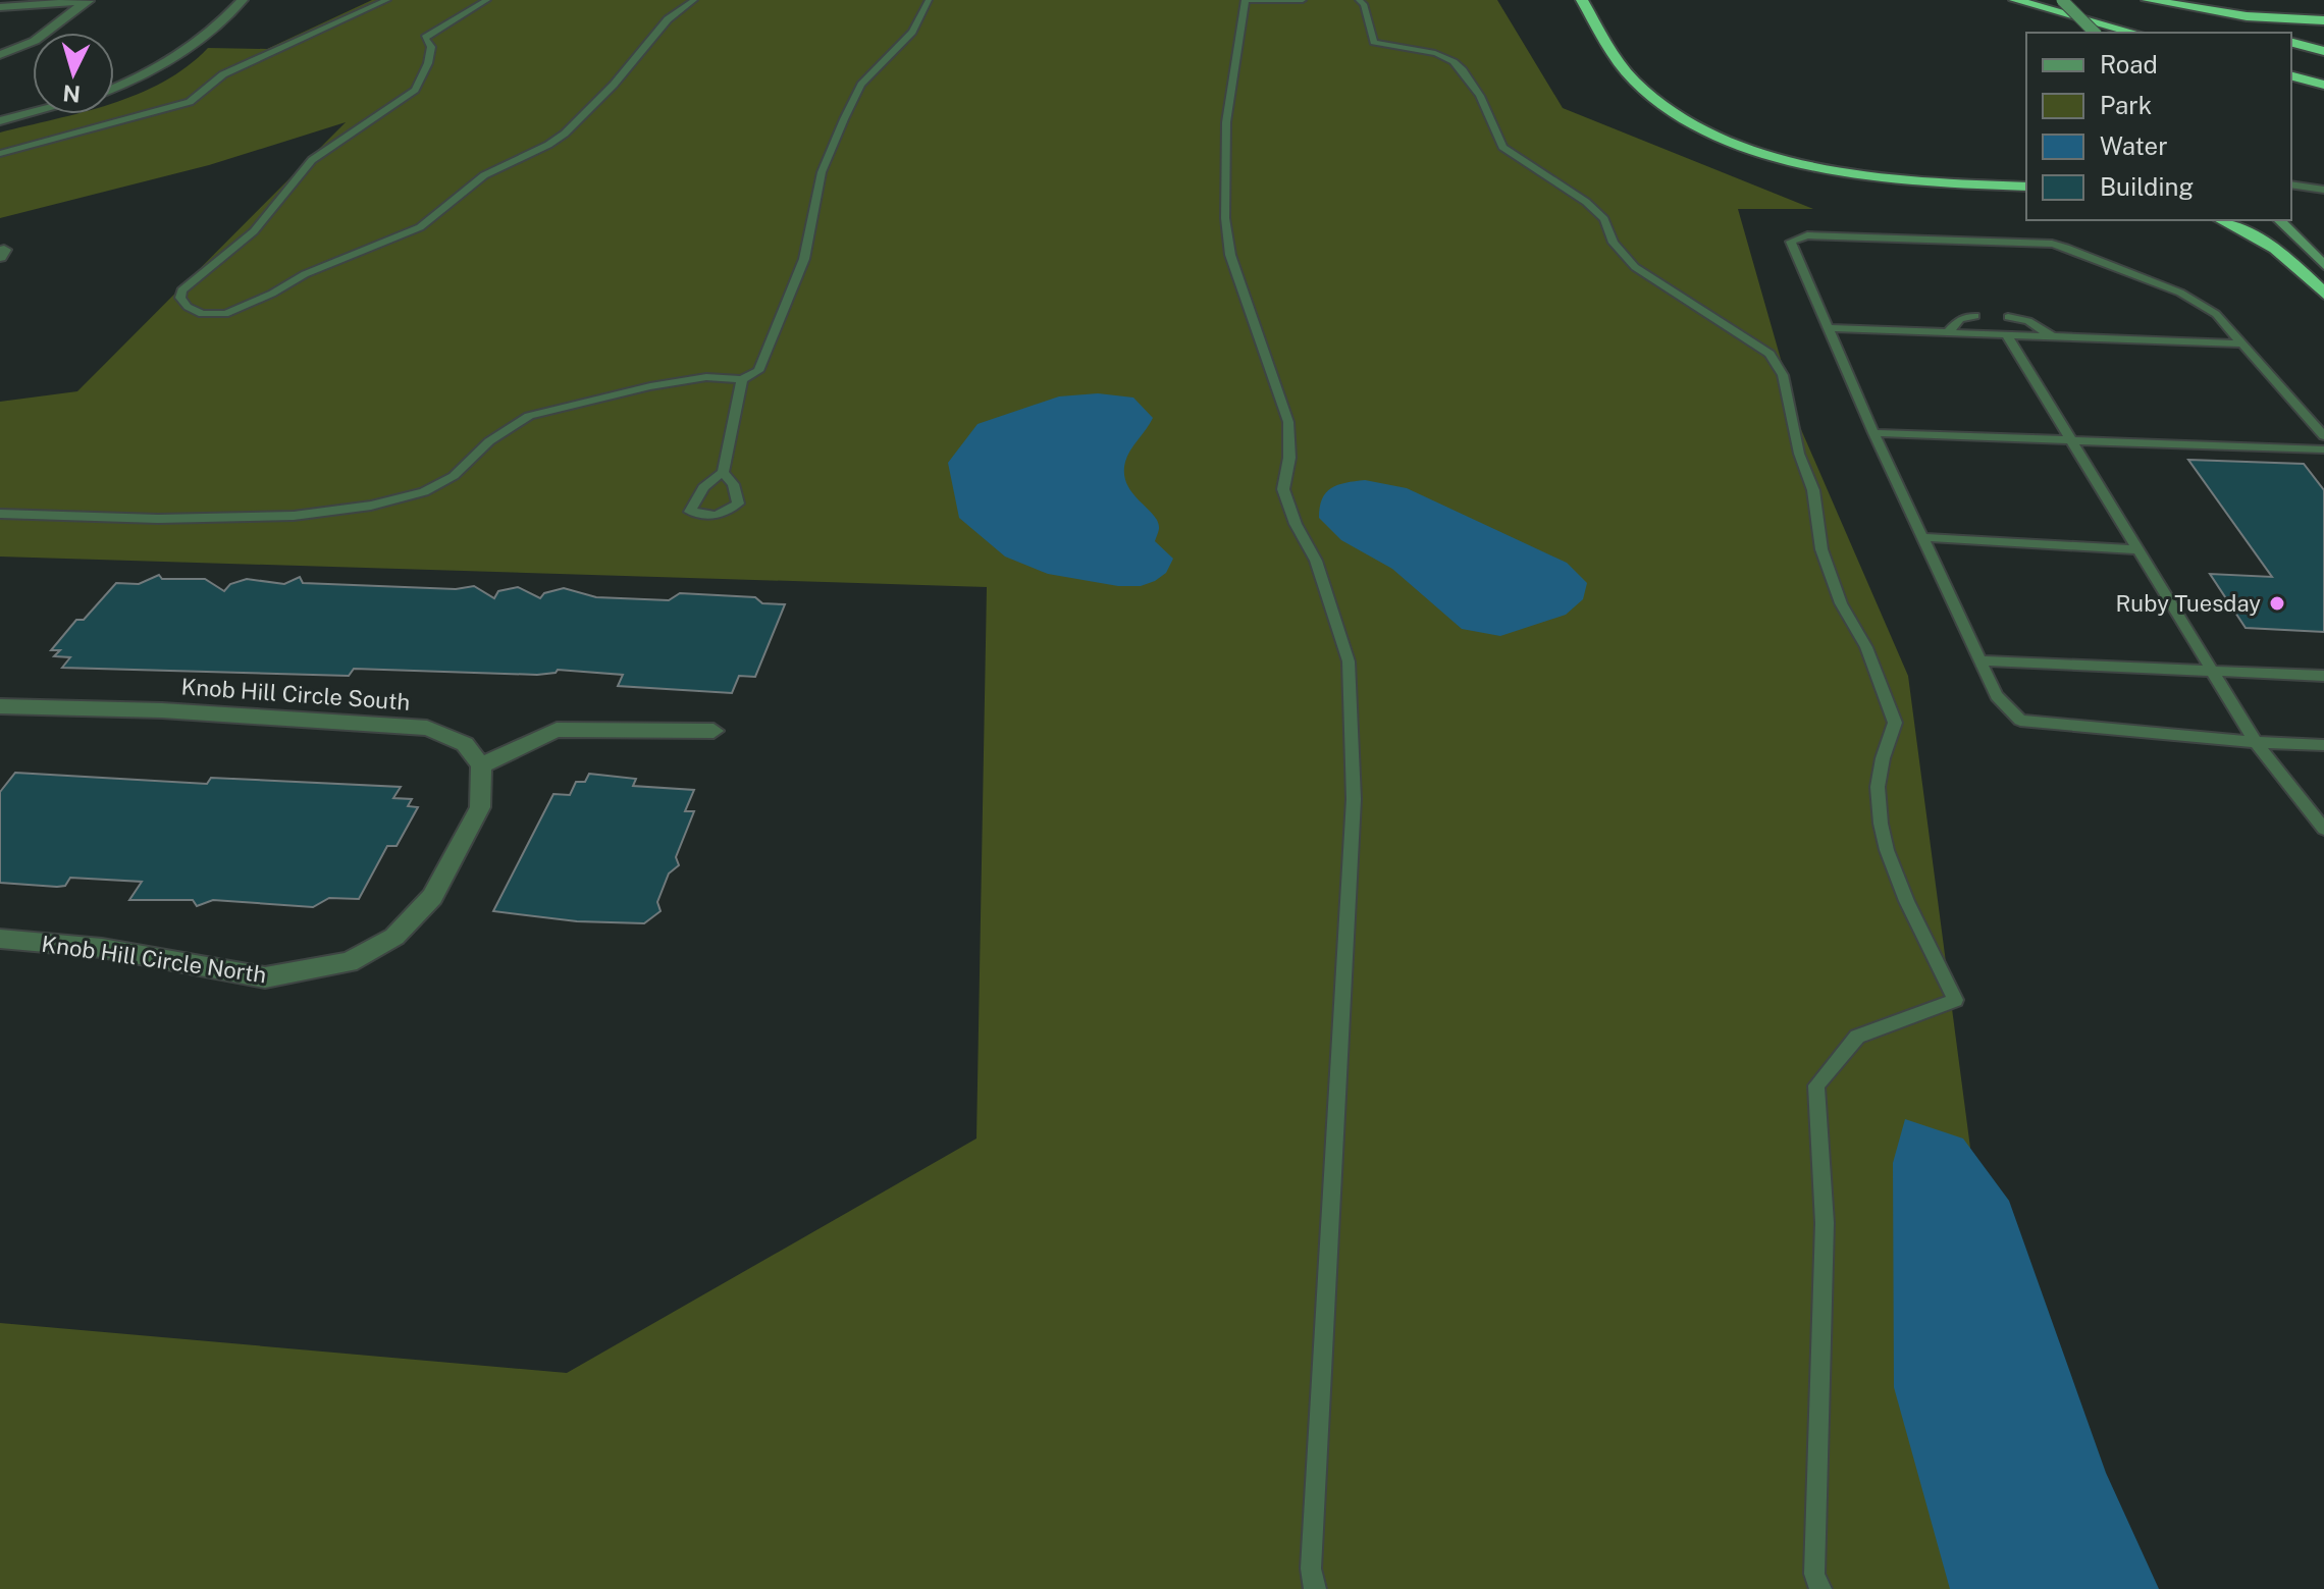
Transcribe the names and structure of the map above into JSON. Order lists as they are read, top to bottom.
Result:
{
  "streets": {
    "street": ["Knob Hill Circle South", "Knob Hill Circle North"]
  },
  "crossings": [
    ["Knob Hill Circle South", "Knob Hill Circle North"]
  ],
  "places": ["Ruby Tuesday"],
  "legend": [
    "Road",
    "Park",
    "Water",
    "Building"
  ],
  "north": "bottom"
}
